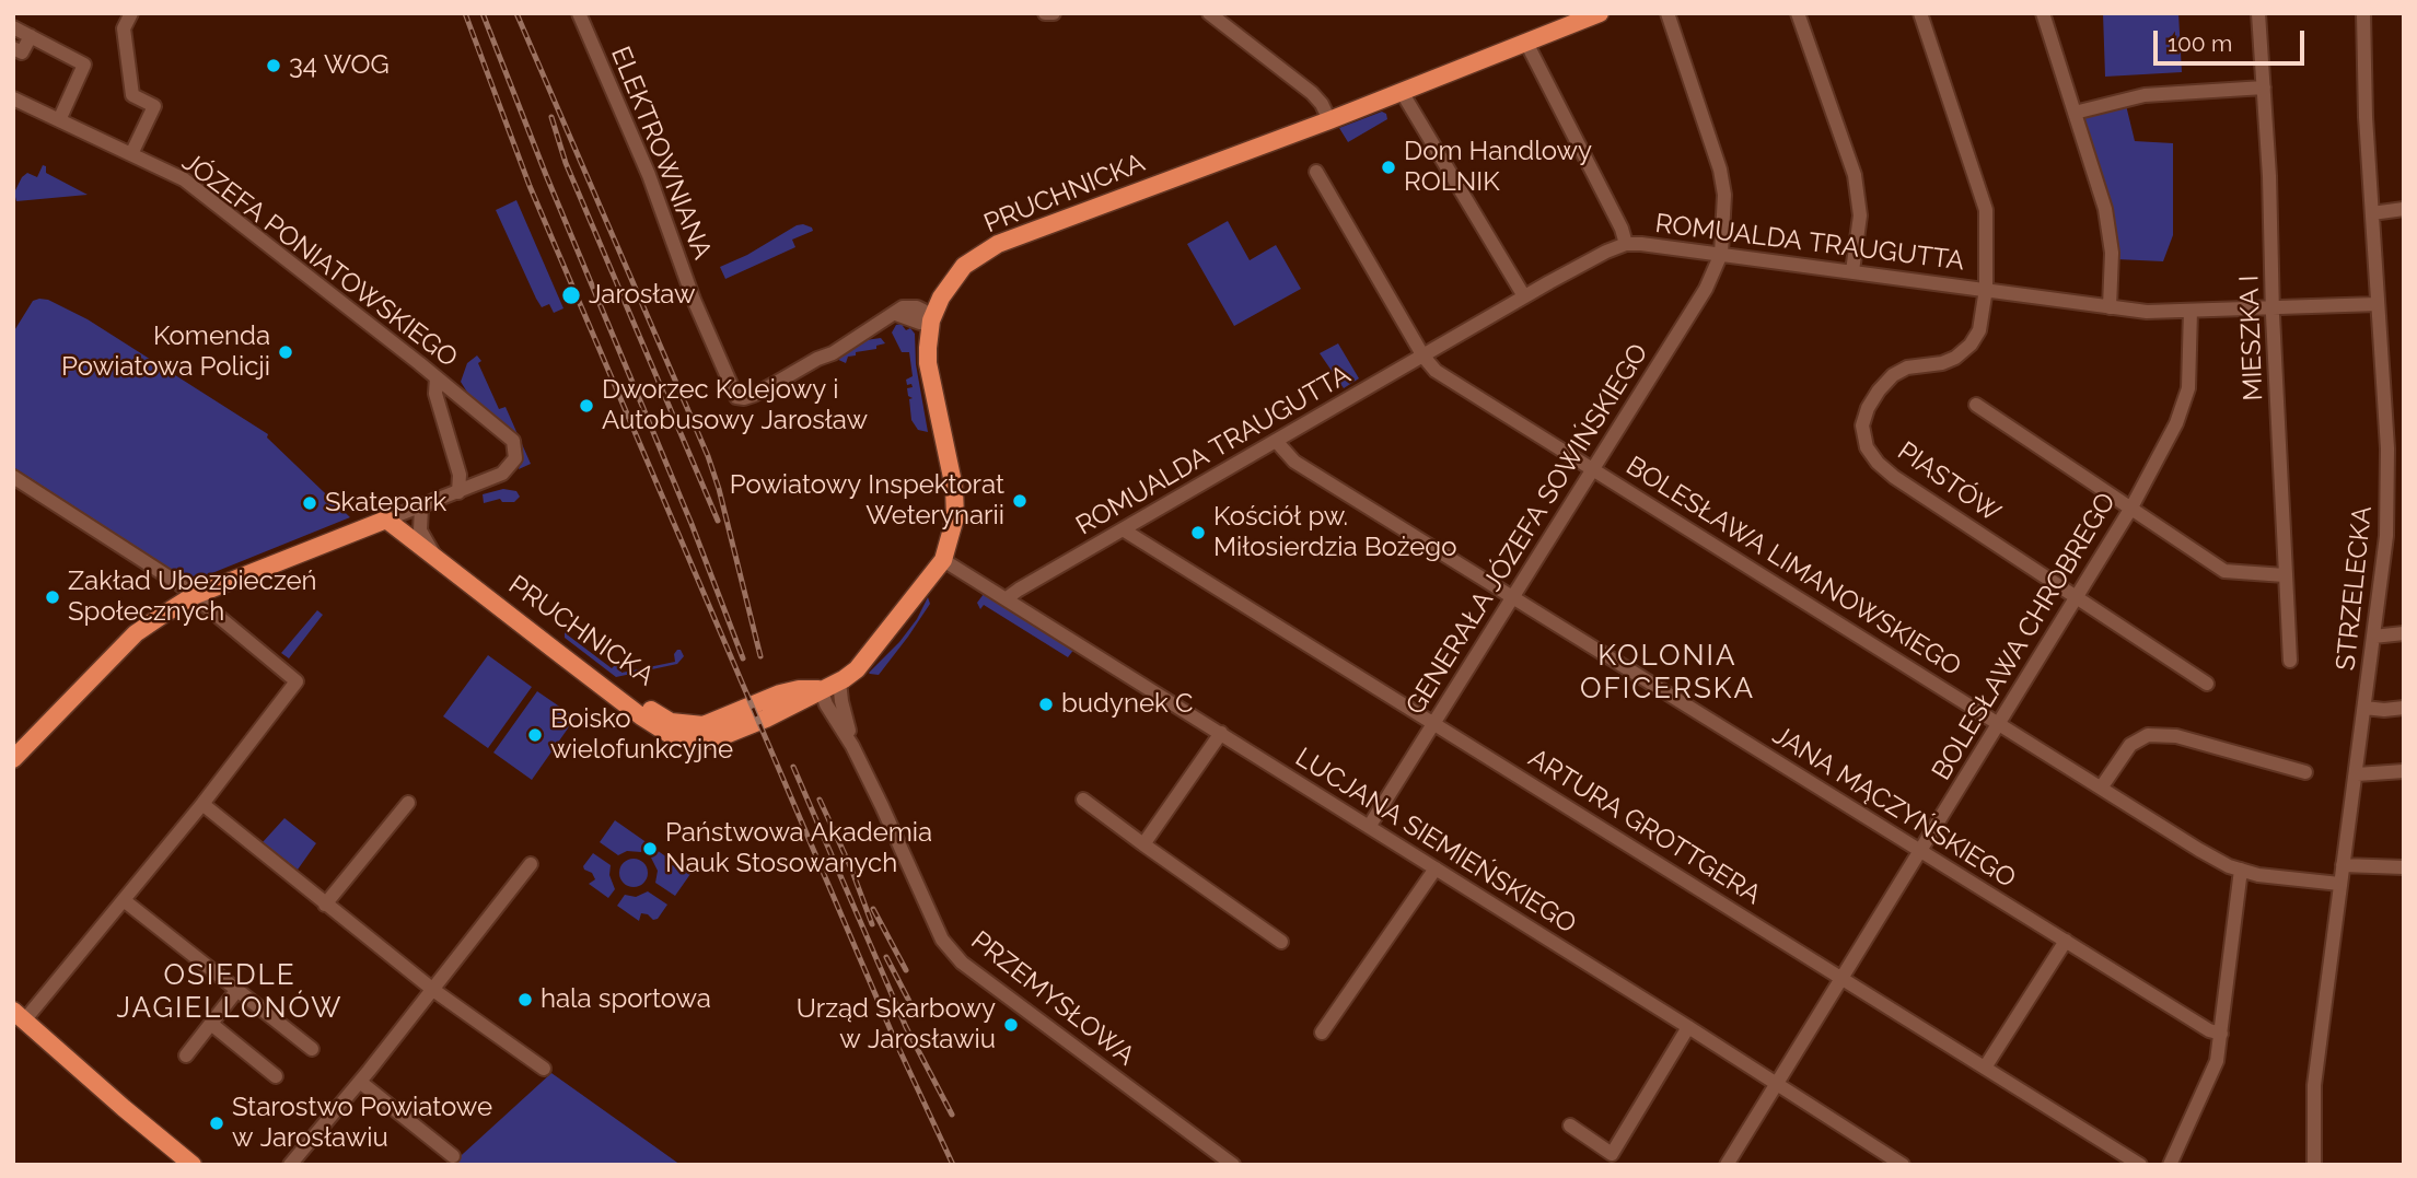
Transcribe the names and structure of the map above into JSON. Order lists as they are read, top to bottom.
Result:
{
  "streets": {
    "main road": ["PRUCHNICKA"],
    "street": [
      "ELEKTROWNIANA",
      "ROMUALDA TRAUGUTTA",
      "JÓZEFA PONIATOWSKIEGO",
      "MIESZKA I",
      "PIASTÓW",
      "GENERAŁA JÓZEFA SOWIŃSKIEGO",
      "BOLESŁAWA LIMANOWSKIEGO",
      "STRZELECKA",
      "BOLESŁAWA CHROBREGO",
      "JANA MĄCZYŃSKIEGO",
      "ARTURA GROTTGERA",
      "LUCJANA SIEMIEŃSKIEGO",
      "PRZEMYSŁOWA"
    ]
  },
  "crossings": [
    ["ELEKTROWNIANA", "PRUCHNICKA"],
    ["PRUCHNICKA", "LUCJANA SIEMIEŃSKIEGO"],
    ["ROMUALDA TRAUGUTTA", "MIESZKA I"],
    ["ROMUALDA TRAUGUTTA", "PIASTÓW"],
    ["ROMUALDA TRAUGUTTA", "GENERAŁA JÓZEFA SOWIŃSKIEGO"],
    ["ROMUALDA TRAUGUTTA", "BOLESŁAWA LIMANOWSKIEGO"],
    ["ROMUALDA TRAUGUTTA", "STRZELECKA"],
    ["ROMUALDA TRAUGUTTA", "BOLESŁAWA CHROBREGO"],
    ["ROMUALDA TRAUGUTTA", "JANA MĄCZYŃSKIEGO"],
    ["ROMUALDA TRAUGUTTA", "ARTURA GROTTGERA"],
    ["ROMUALDA TRAUGUTTA", "LUCJANA SIEMIEŃSKIEGO"],
    ["PIASTÓW", "BOLESŁAWA CHROBREGO"],
    ["GENERAŁA JÓZEFA SOWIŃSKIEGO", "BOLESŁAWA LIMANOWSKIEGO"],
    ["GENERAŁA JÓZEFA SOWIŃSKIEGO", "JANA MĄCZYŃSKIEGO"],
    ["GENERAŁA JÓZEFA SOWIŃSKIEGO", "ARTURA GROTTGERA"],
    ["GENERAŁA JÓZEFA SOWIŃSKIEGO", "LUCJANA SIEMIEŃSKIEGO"],
    ["BOLESŁAWA LIMANOWSKIEGO", "STRZELECKA"],
    ["BOLESŁAWA LIMANOWSKIEGO", "BOLESŁAWA CHROBREGO"],
    ["BOLESŁAWA CHROBREGO", "JANA MĄCZYŃSKIEGO"],
    ["BOLESŁAWA CHROBREGO", "ARTURA GROTTGERA"],
    ["BOLESŁAWA CHROBREGO", "LUCJANA SIEMIEŃSKIEGO"]
  ],
  "districts": ["KOLONIA OFICERSKA", "OSIEDLE JAGIELLONÓW"],
  "places": [
    "34 WOG",
    "Dom Handlowy ROLNIK",
    "Jarosław",
    "Komenda Powiatowa Policji",
    "Dworzec Kolejowy i Autobusowy Jarosław",
    "Powiatowy Inspektorat Weterynarii",
    "Skatepark",
    "Kościół pw. Miłosierdzia Bożego",
    "Zakład Ubezpieczeń Społecznych",
    "budynek C",
    "Boisko wielofunkcyjne",
    "Państwowa Akademia Nauk Stosowanych",
    "hala sportowa",
    "Urząd Skarbowy w Jarosławiu",
    "Starostwo Powiatowe w Jarosławiu"
  ],
  "scale_bar": "100 m"
}
